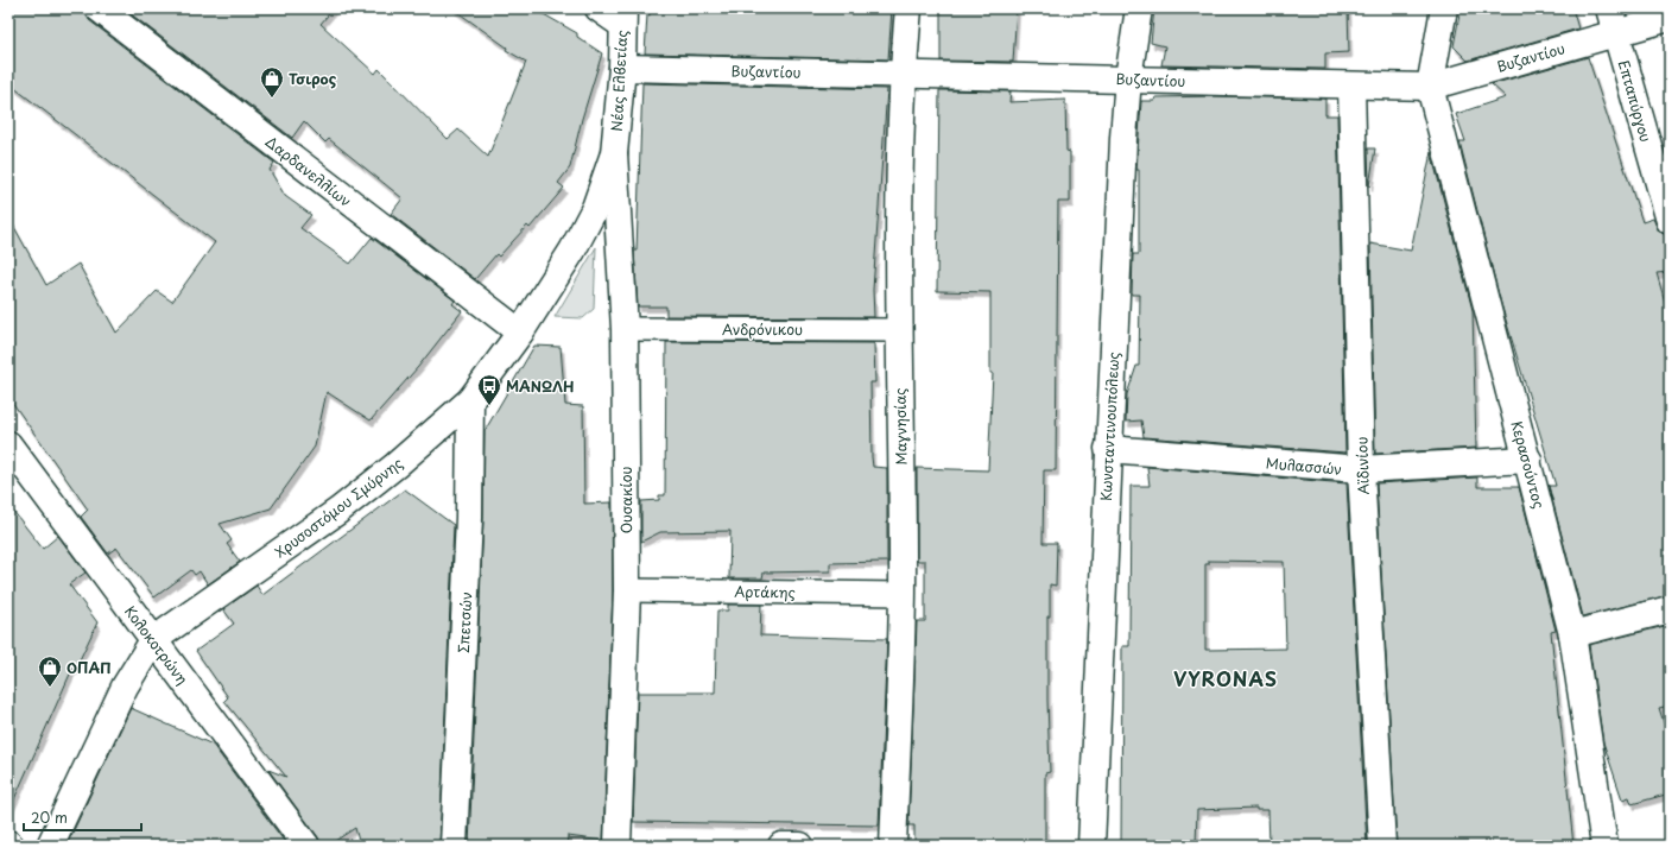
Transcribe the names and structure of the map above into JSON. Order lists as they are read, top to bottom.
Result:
{
  "streets": {
    "street": [
      "Βυζαντίου",
      "Νέας Ελβετίας",
      "Επταπύργου",
      "Δαρδανελλίων",
      "Ανδρόνικου",
      "Μαγνησίας",
      "Κωνσταντινουπόλεως",
      "Κερασούντος",
      "Μυλασσών",
      "Αϊδινίου",
      "Ουσακίου",
      "Χρυσοστόμου Σμύρνης",
      "Αρτάκης",
      "Σπετσών",
      "Κολοκοτρώνη"
    ]
  },
  "crossings": [
    ["Βυζαντίου", "Νέας Ελβετίας"],
    ["Βυζαντίου", "Επταπύργου"],
    ["Βυζαντίου", "Μαγνησίας"],
    ["Βυζαντίου", "Κωνσταντινουπόλεως"],
    ["Βυζαντίου", "Κερασούντος"],
    ["Βυζαντίου", "Αϊδινίου"],
    ["Νέας Ελβετίας", "Ουσακίου"],
    ["Νέας Ελβετίας", "Χρυσοστόμου Σμύρνης"],
    ["Δαρδανελλίων", "Χρυσοστόμου Σμύρνης"],
    ["Ανδρόνικου", "Μαγνησίας"],
    ["Ανδρόνικου", "Ουσακίου"],
    ["Μαγνησίας", "Αρτάκης"],
    ["Κωνσταντινουπόλεως", "Μυλασσών"],
    ["Κερασούντος", "Μυλασσών"],
    ["Μυλασσών", "Αϊδινίου"],
    ["Ουσακίου", "Χρυσοστόμου Σμύρνης"],
    ["Ουσακίου", "Αρτάκης"],
    ["Χρυσοστόμου Σμύρνης", "Σπετσών"],
    ["Χρυσοστόμου Σμύρνης", "Κολοκοτρώνη"]
  ],
  "districts": ["VYRONAS"],
  "places": {
    "shop": ["Τσιρος", "ΟΠΑΠ"],
    "bus stop": ["ΜΑΝΏΛΗ"]
  },
  "scale_bar": "20 m"
}
